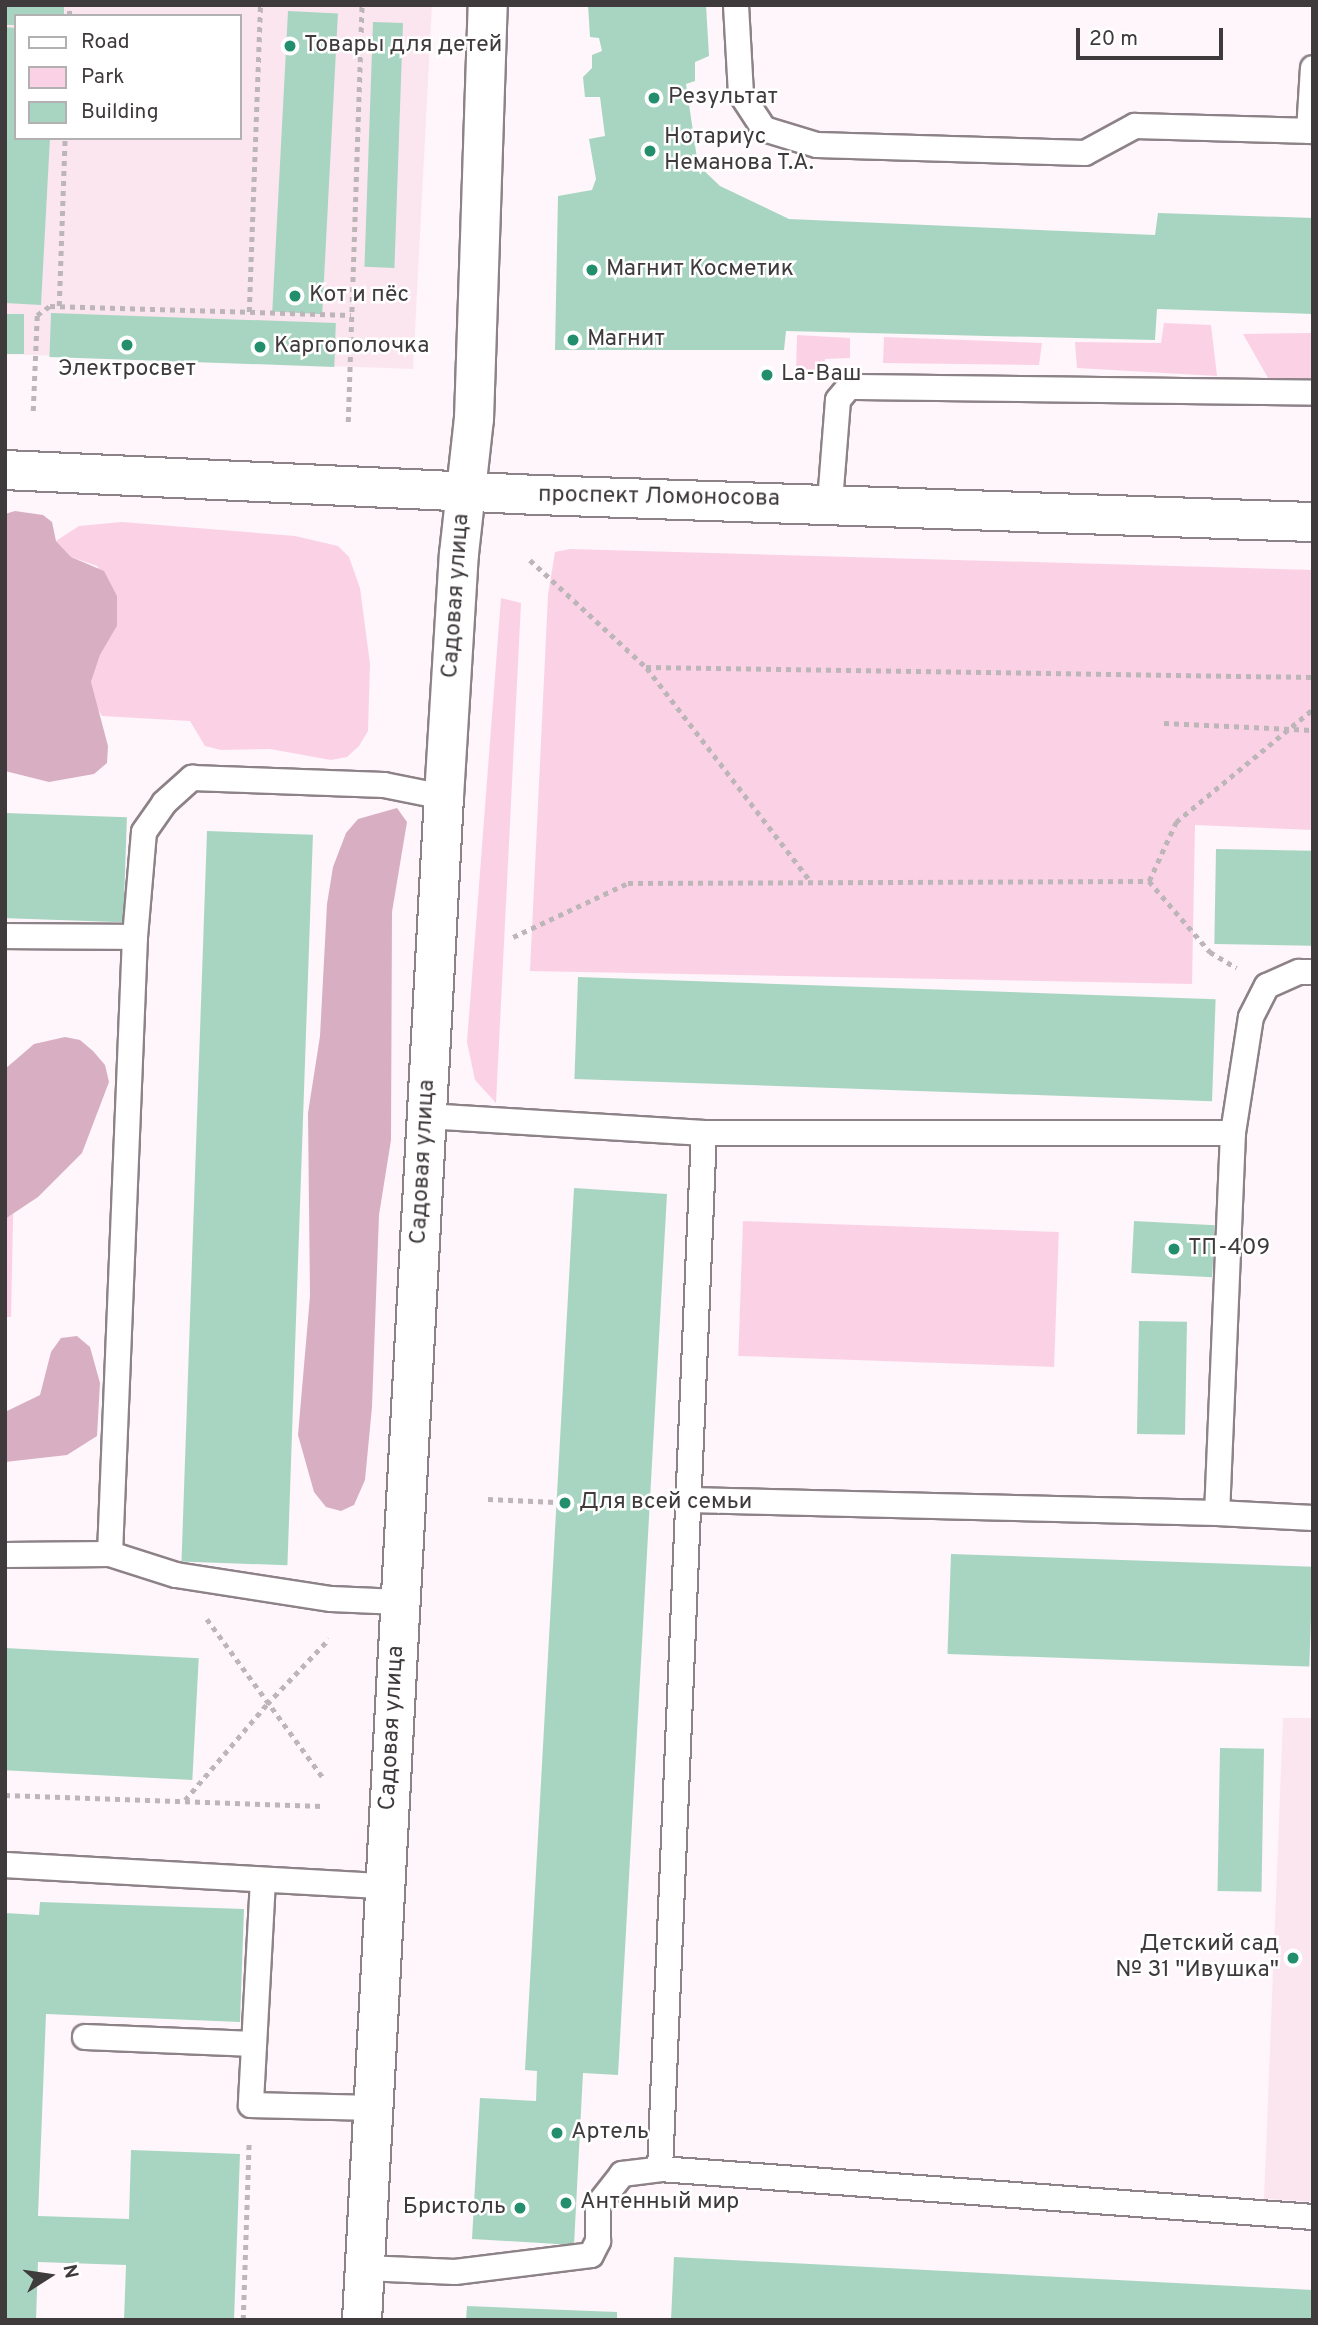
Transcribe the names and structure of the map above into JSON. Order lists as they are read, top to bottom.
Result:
{
  "streets": {
    "street": ["проспект Ломоносова", "Садовая улица"]
  },
  "crossings": [
    ["проспект Ломоносова", "Садовая улица"]
  ],
  "places": [
    "Товары для детей",
    "Результат",
    "Нотариус Неманова Т.А.",
    "Магнит Косметик",
    "Кот и пёс",
    "Магнит",
    "Электросвет",
    "Каргополочка",
    "La-Ваш",
    "ТП-409",
    "Для всей семьи",
    "Детский сад № 31 \"Ивушка\"",
    "Артель",
    "Антенный мир",
    "Бристоль"
  ],
  "legend": ["Road", "Park", "Building"],
  "scale_bar": "20 m",
  "north": "right"
}
